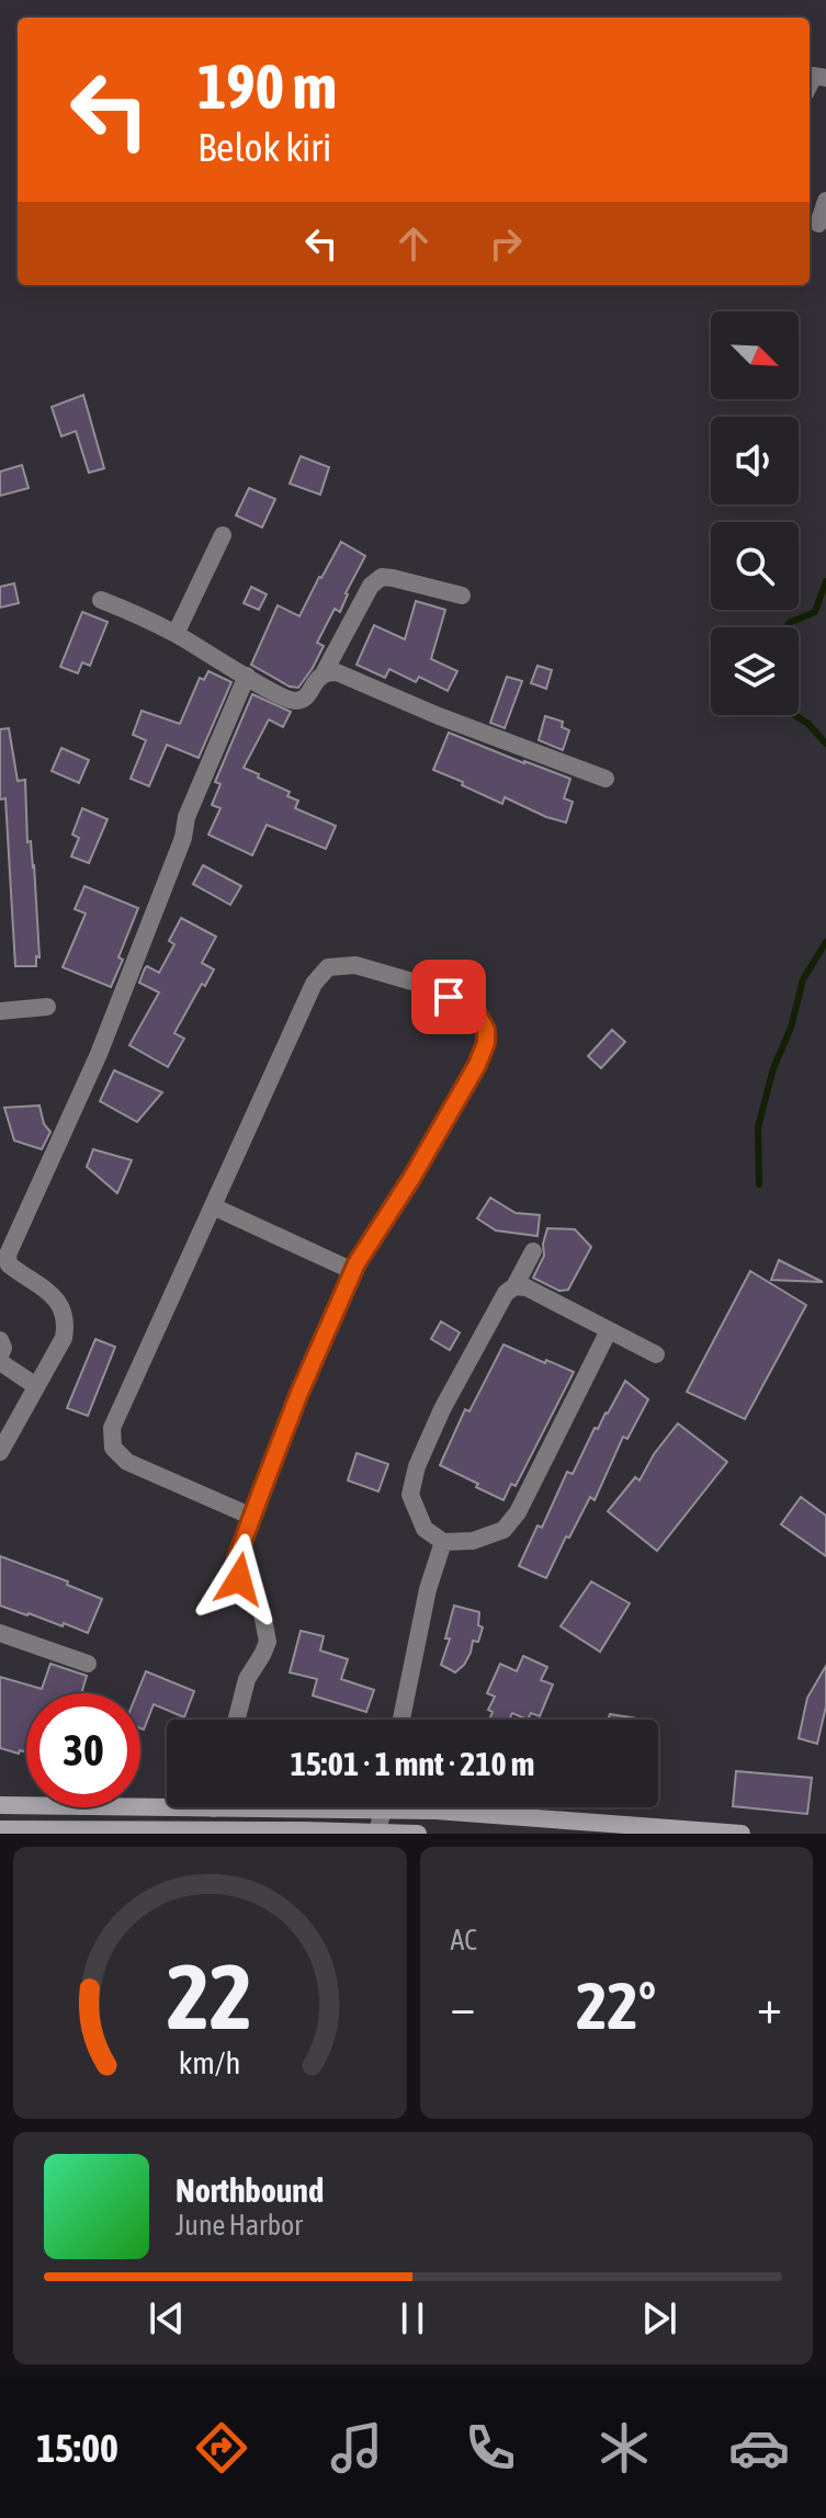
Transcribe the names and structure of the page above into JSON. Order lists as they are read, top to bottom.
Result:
{
  "north": "bottom right",
  "page": {
    "turn": ["190 m", "Belok kiri"],
    "limit": "30",
    "trip": "15:01 · 1 mnt · 210 m",
    "tile": "AC",
    "heat": ["−", "22°", "+"],
    "song": ["Northbound", "June Harbor"],
    "tabs": "15:00",
    "gauge": ["22", "km/h"]
  }
}
